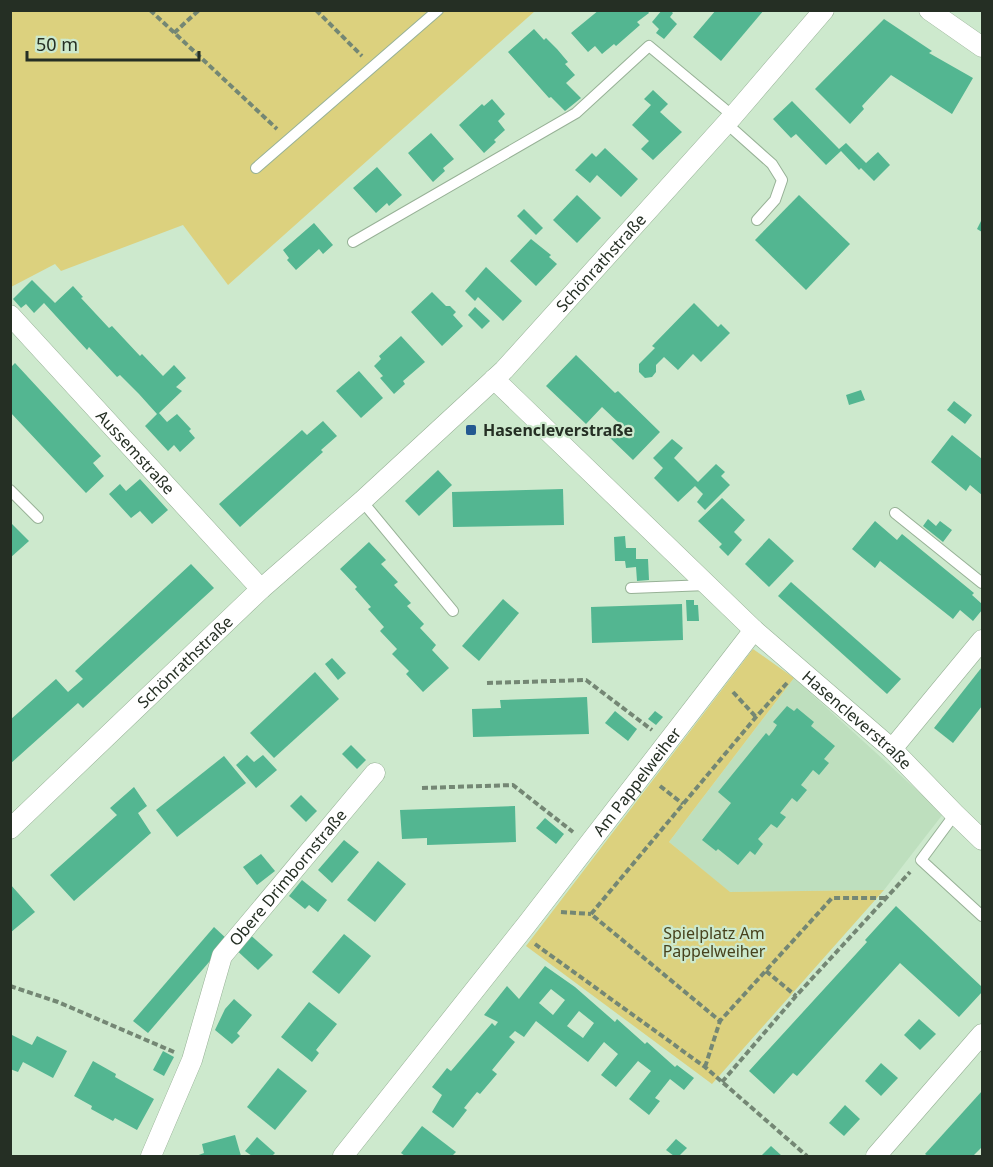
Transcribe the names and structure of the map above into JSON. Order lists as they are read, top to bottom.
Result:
{
  "streets": {
    "street": [
      "Schönrathstraße",
      "Aussemstraße",
      "Hasencleverstraße",
      "Am Pappelweiher",
      "Obere Drimbornstraße"
    ]
  },
  "crossings": [
    ["Schönrathstraße", "Aussemstraße"],
    ["Schönrathstraße", "Hasencleverstraße"],
    ["Hasencleverstraße", "Am Pappelweiher"]
  ],
  "parks": ["Spielplatz Am Pappelweiher"],
  "places": {
    "transit": ["Hasencleverstraße"]
  },
  "scale_bar": "50 m"
}
